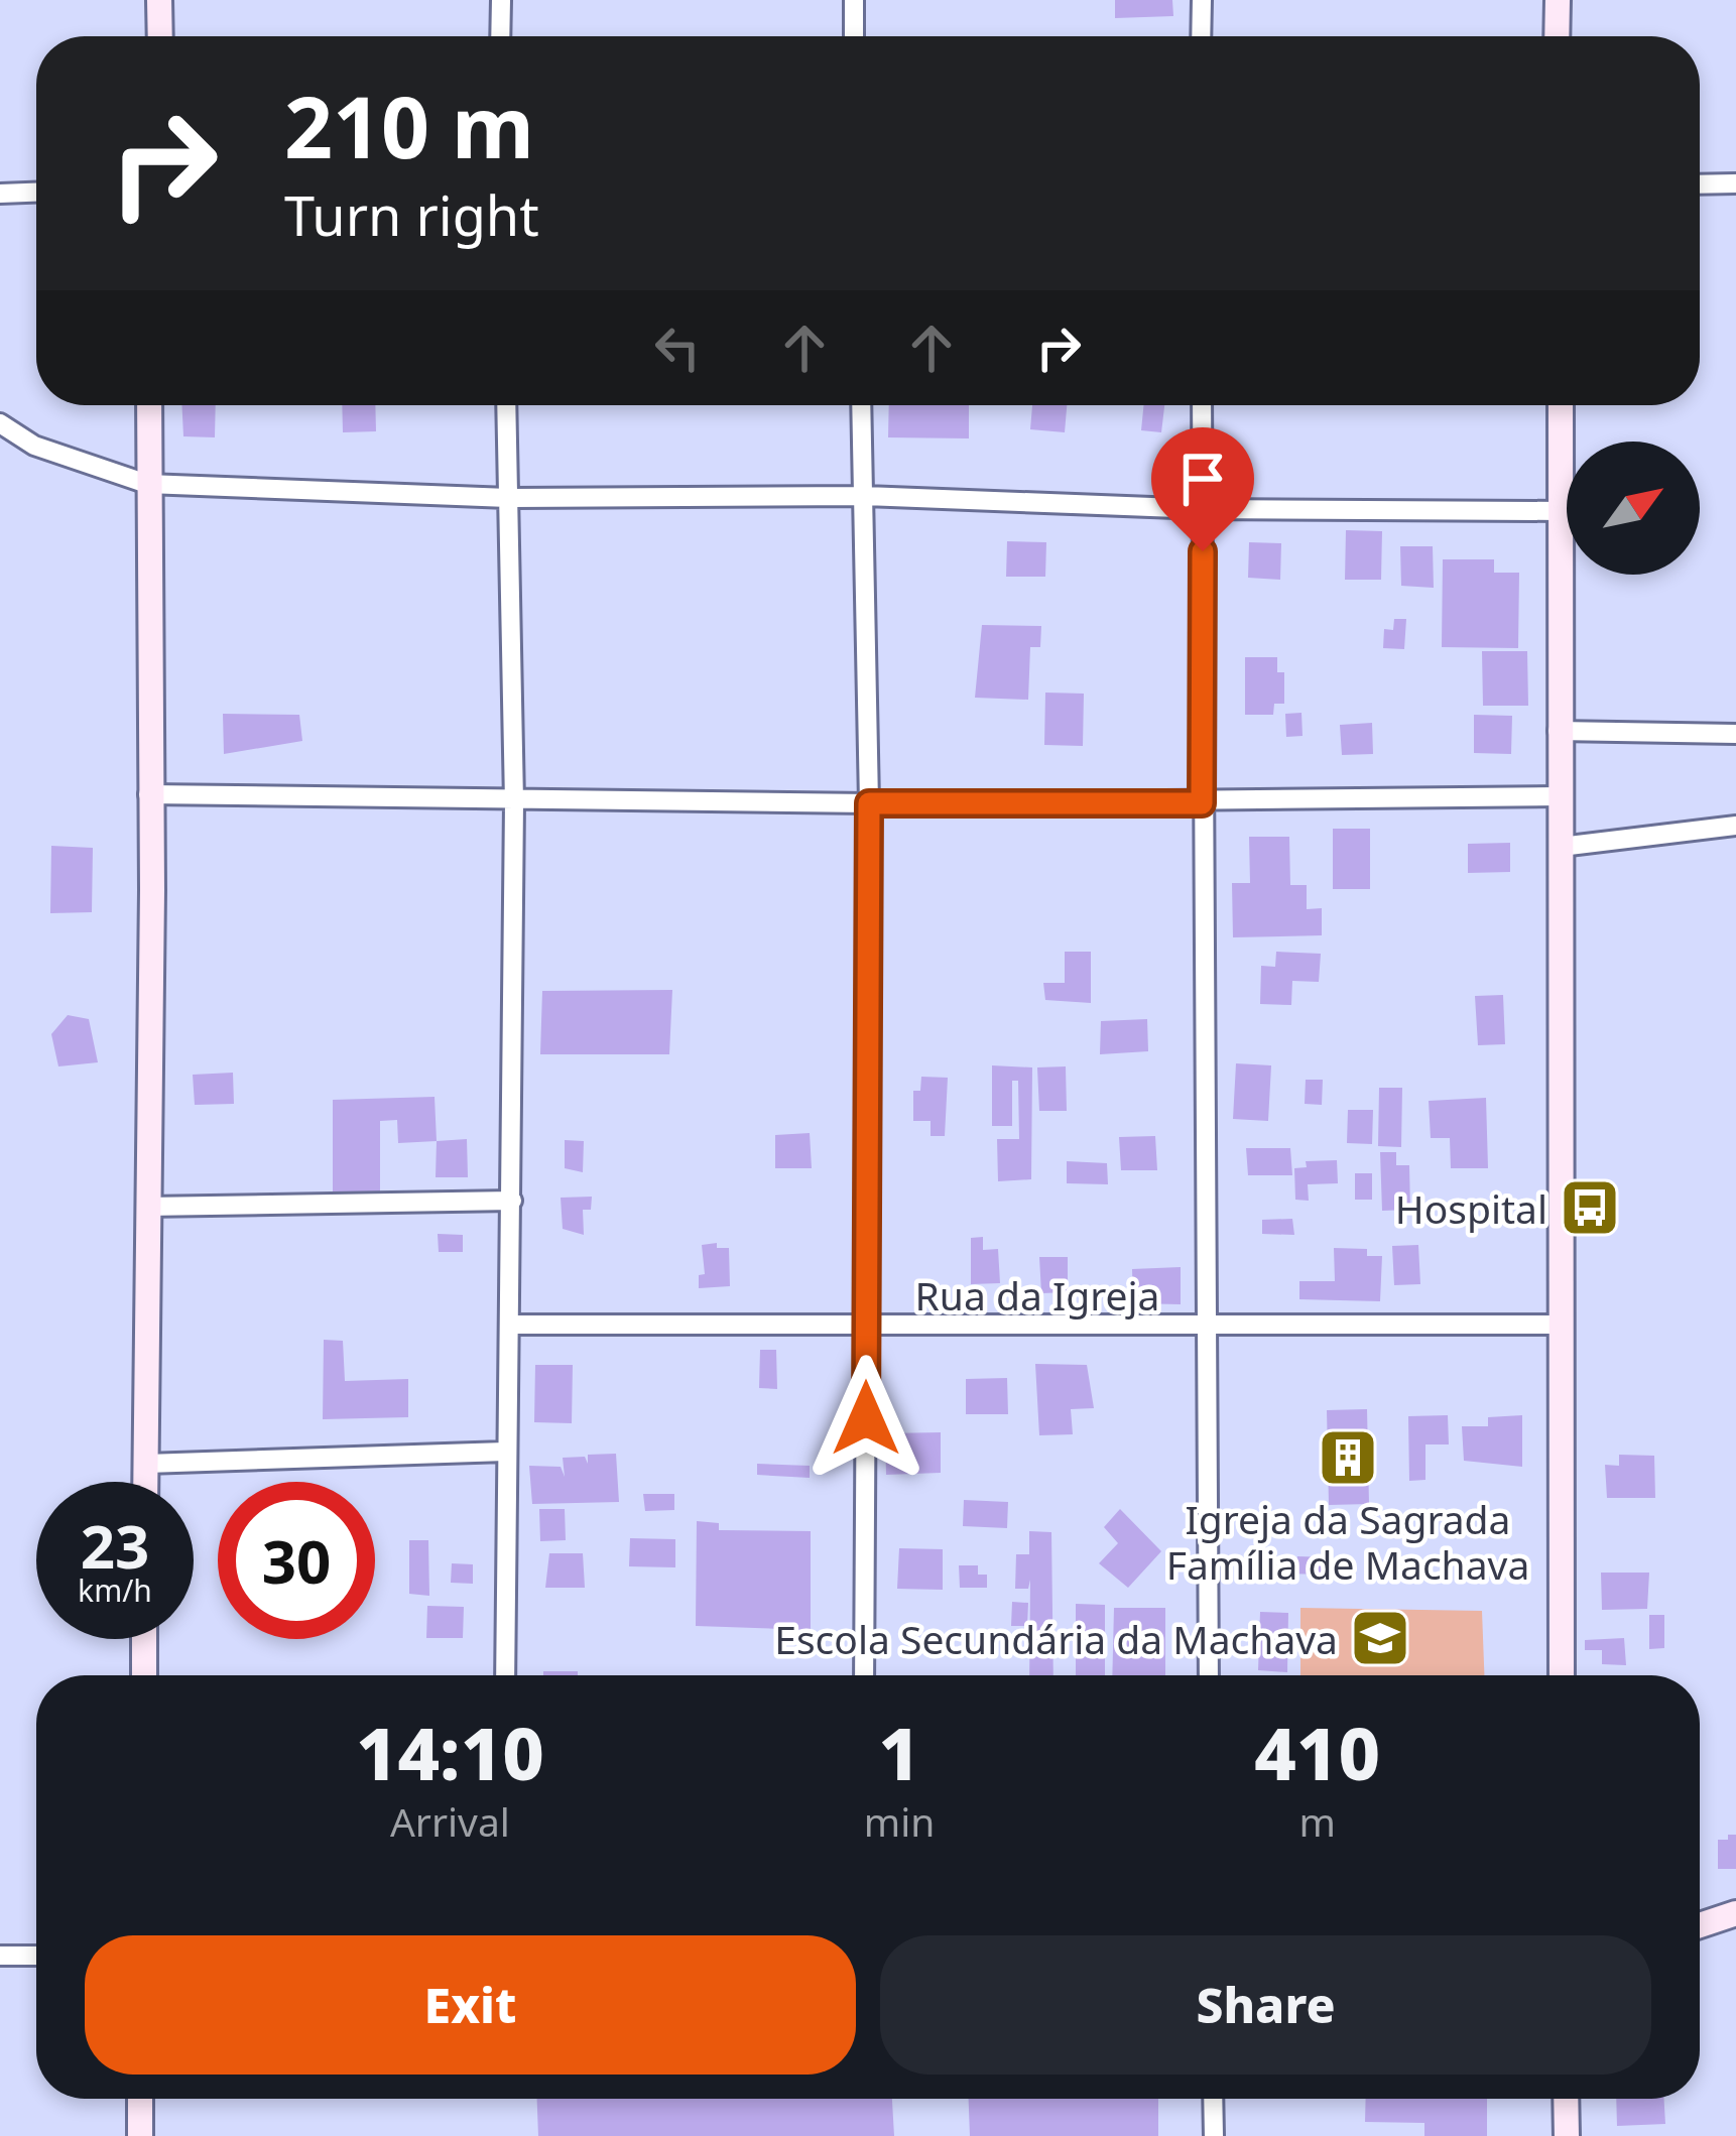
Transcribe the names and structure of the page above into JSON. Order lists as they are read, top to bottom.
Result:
{
  "streets": {
    "street": ["Rua da Igreja"]
  },
  "places": {
    "bus stop": ["Hospital"],
    "building": ["Igreja da Sagrada Família de Machava"],
    "school or university": ["Escola Secundária da Machava"]
  },
  "north": "top right",
  "page": {
    "turn": ["210 m", "Turn right"],
    "speed": "23 km/h",
    "limit": "30",
    "eta": [
      "14:10",
      "Arrival",
      "1",
      "min",
      "410",
      "m"
    ],
    "buttons": ["Exit", "Share"]
  }
}
